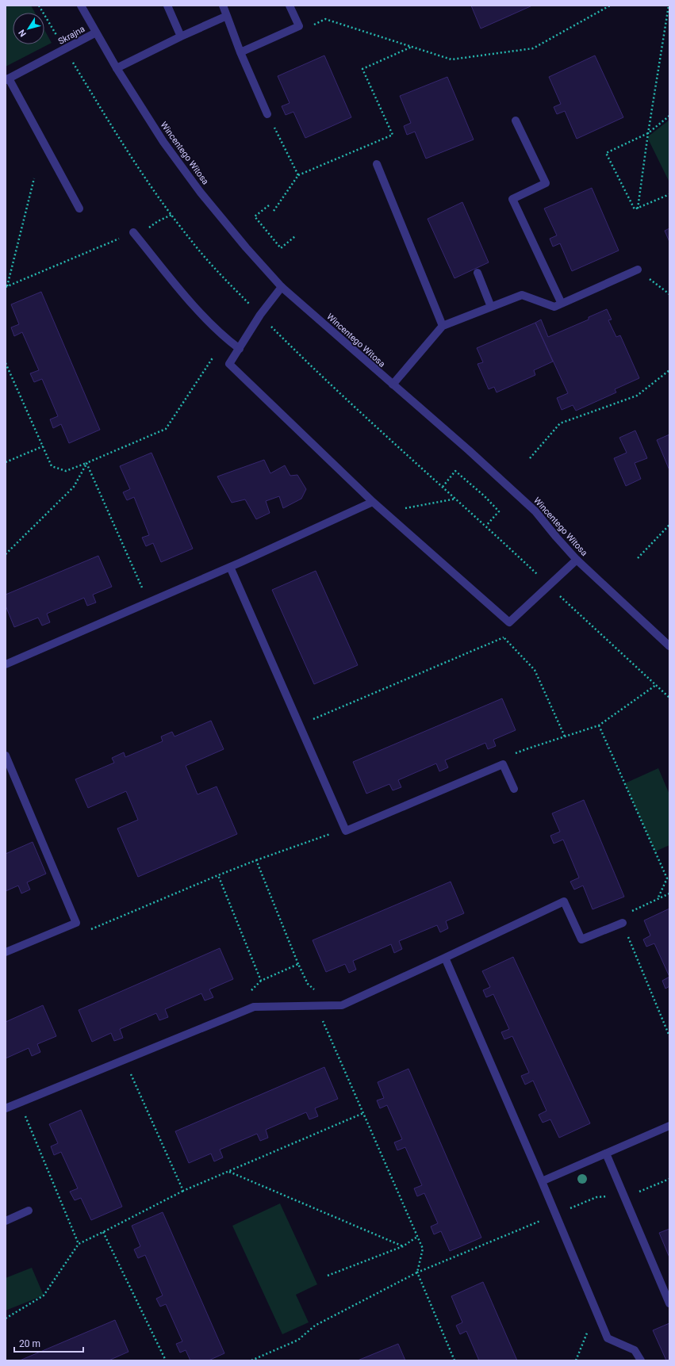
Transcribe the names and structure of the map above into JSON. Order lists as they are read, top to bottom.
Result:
{
  "streets": {
    "street": ["Skrajna", "Wincentego Witosa"]
  },
  "crossings": [
    ["Skrajna", "Wincentego Witosa"]
  ],
  "scale_bar": "20 m",
  "north": "bottom left"
}
